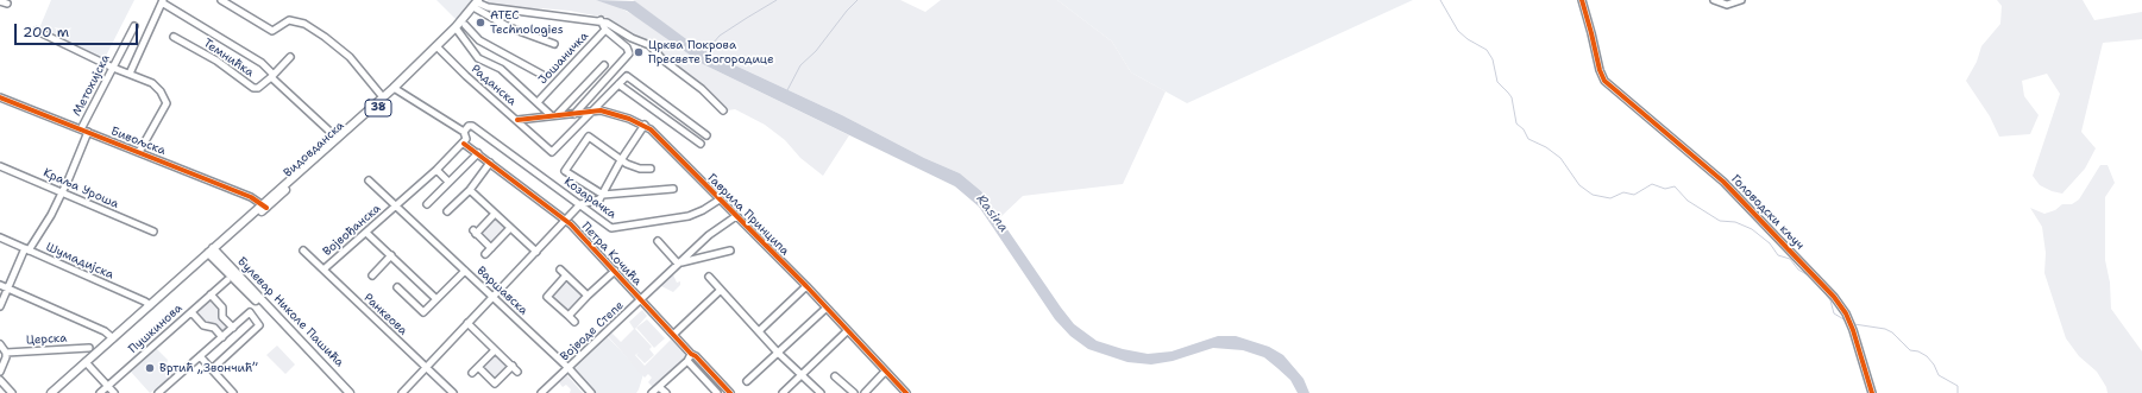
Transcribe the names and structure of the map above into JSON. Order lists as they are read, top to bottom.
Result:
{
  "streets": {
    "main road": ["38", "Видовданска", "Булевар Николе Пашића"],
    "street": [
      "Темнићка",
      "Јошаничка",
      "Метохијска",
      "Раданска",
      "Бивољска",
      "Краља Уроша",
      "Козарачка",
      "Головодски кључ",
      "Гаврила Принципа",
      "Војвођанска",
      "Петра Кочића",
      "Шумадијска",
      "Варшавска",
      "Ранкеова",
      "Пушкинова",
      "Војводе Степе",
      "Церска"
    ]
  },
  "crossings": [
    ["Метохијска", "Бивољска"],
    ["Метохијска", "Краља Уроша"],
    ["Метохијска", "Шумадијска"],
    ["Раданска", "Видовданска"],
    ["Раданска", "Гаврила Принципа"],
    ["Бивољска", "Видовданска"],
    ["Видовданска", "Шумадијска"],
    ["Видовданска", "Булевар Николе Пашића"],
    ["Козарачка", "Гаврила Принципа"],
    ["Гаврила Принципа", "Војводе Степе"],
    ["Војвођанска", "Петра Кочића"],
    ["Војвођанска", "Варшавска"],
    ["Војвођанска", "Ранкеова"],
    ["Петра Кочића", "Војводе Степе"],
    ["Варшавска", "Војводе Степе"]
  ],
  "water": ["Rasina"],
  "places": ["ATEC Technologies", "Црква Покрова Пресвете Богородице", "Вртић „Звончић”"],
  "scale_bar": "200 m"
}
